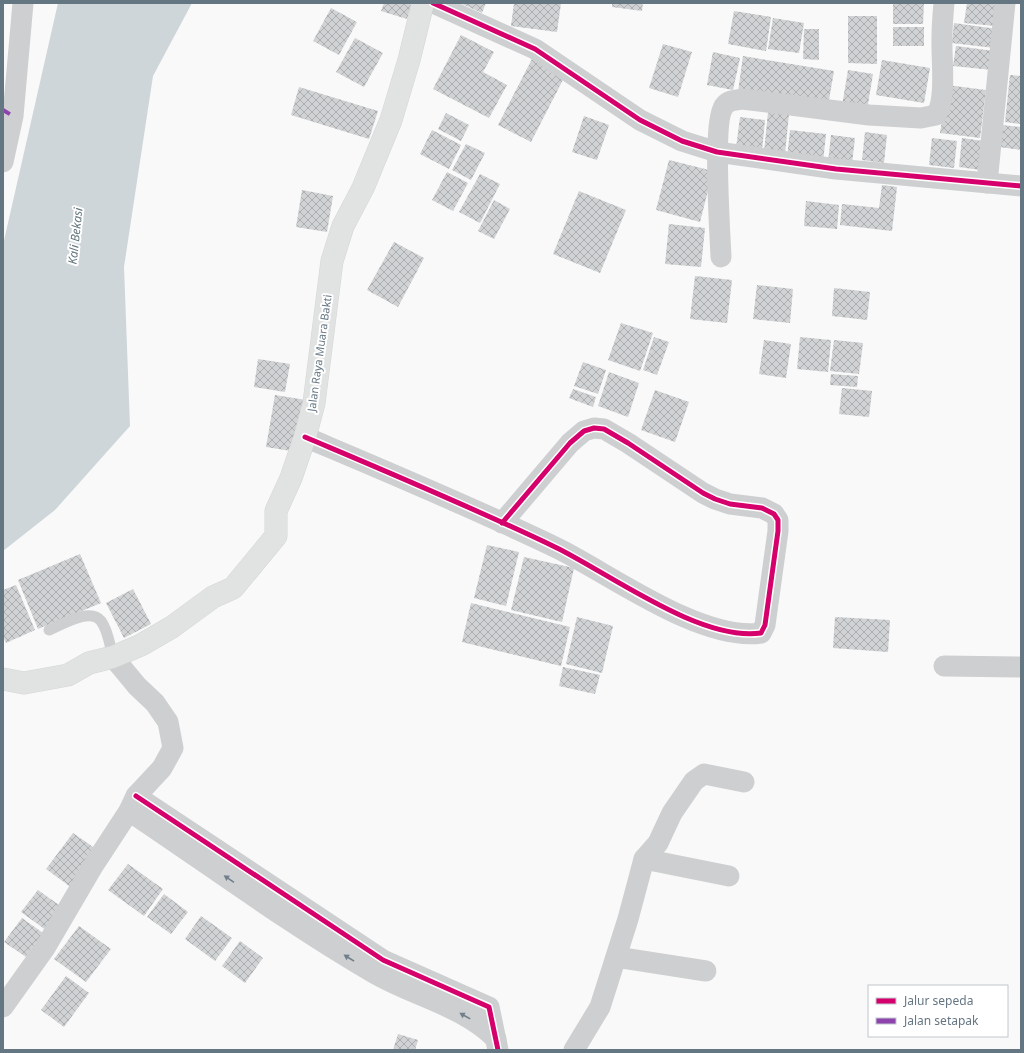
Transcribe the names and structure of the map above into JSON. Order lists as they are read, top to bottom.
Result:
{
  "streets": {
    "main road": ["Jalan Raya Muara Bakti"]
  },
  "water": ["Kali Bekasi"],
  "legend": ["Jalur sepeda", "Jalan setapak"]
}
